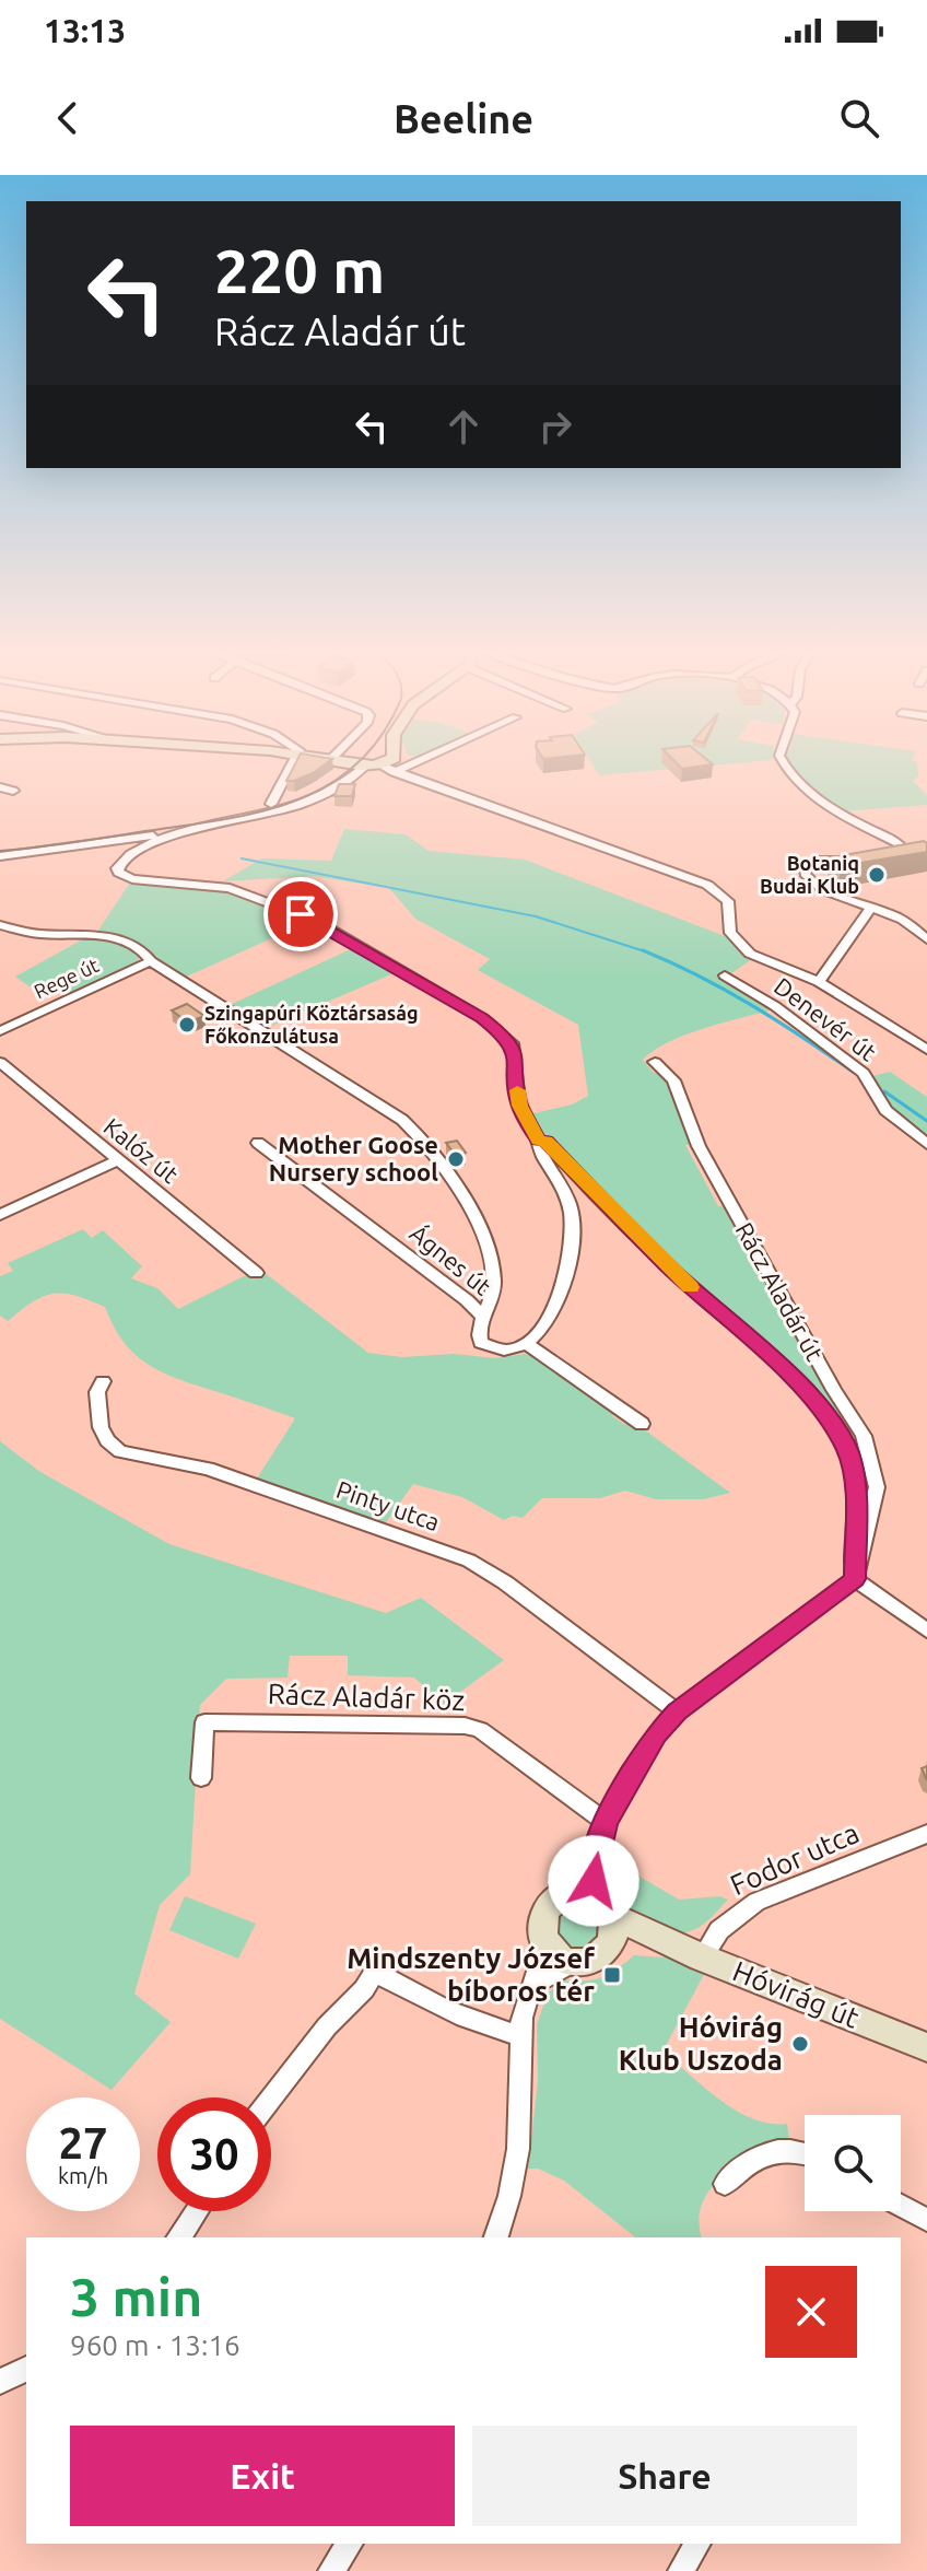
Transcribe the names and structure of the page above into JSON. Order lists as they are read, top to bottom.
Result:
{
  "streets": {
    "street": [
      "Rege út",
      "Denevér út",
      "Kalóz út",
      "Ágnes út",
      "Rácz Aladár út",
      "Pinty utca",
      "Rácz Aladár köz",
      "Fodor utca",
      "Hóvirág út"
    ]
  },
  "crossings": [
    ["Fodor utca", "Hóvirág út"]
  ],
  "places": {
    "other": [
      "Botaniq Budai Klub",
      "Szingapúri Köztársaság Főkonzulátusa",
      "Mother Goose Nursery school",
      "Hóvirág Klub Uszoda"
    ],
    "transit": ["Mindszenty József bíboros tér"]
  },
  "page": {
    "status": "13:13",
    "header": "Beeline",
    "turn": ["220 m", "Rácz Aladár út"],
    "speed": "27 km/h",
    "limit": "30",
    "heading": ["3 min", "960 m · 13:16"],
    "buttons": ["Exit", "Share"]
  }
}
